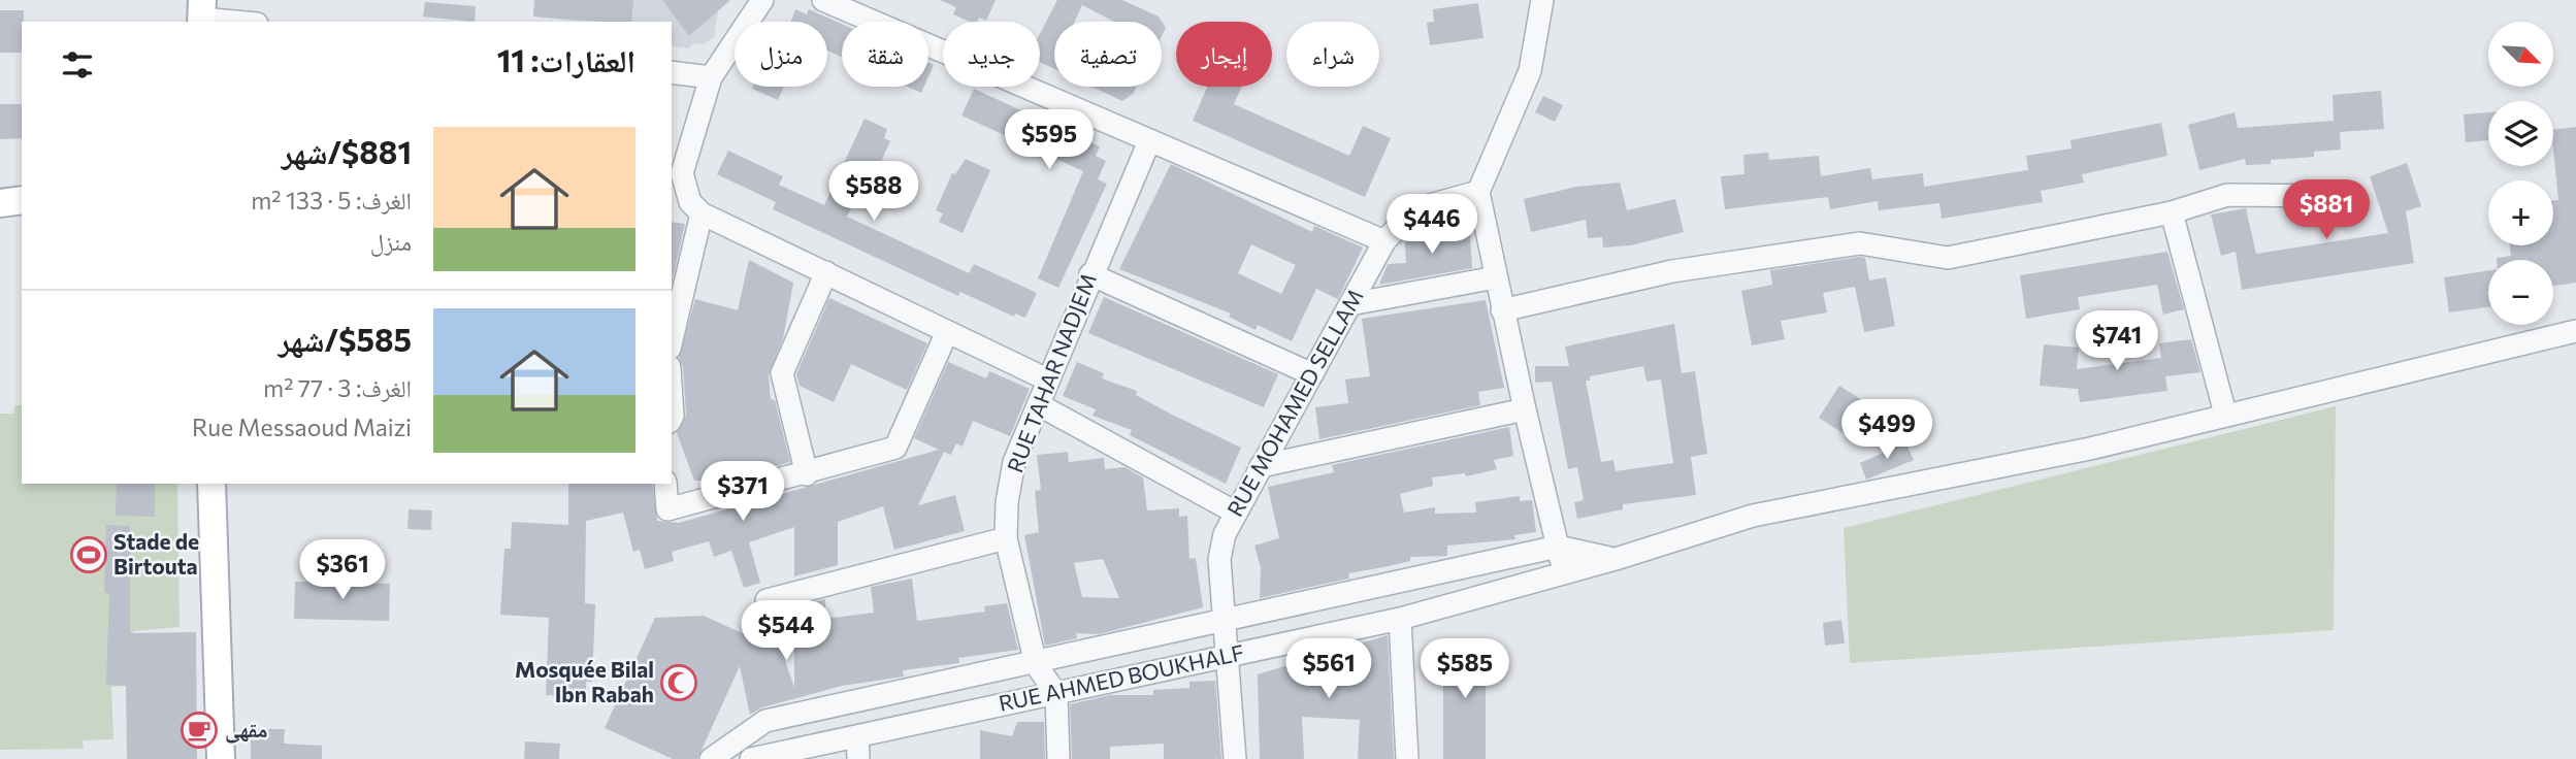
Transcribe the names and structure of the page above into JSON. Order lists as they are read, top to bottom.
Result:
{
  "streets": {
    "street": ["RUE TAHAR NADJEM", "RUE MOHAMED SELLAM", "RUE AHMED BOUKHALF"]
  },
  "crossings": [
    ["RUE TAHAR NADJEM", "RUE AHMED BOUKHALF"],
    ["RUE MOHAMED SELLAM", "RUE AHMED BOUKHALF"]
  ],
  "places": {
    "sports": ["Stade de Birtouta"],
    "mosque": ["Mosquée Bilal Ibn Rabah"],
    "cafe": ["مقهى"]
  },
  "north": "bottom right",
  "page": {
    "map_buttons": ["+", "−"],
    "chip": [
      "شراء",
      "إيجار",
      "تصفية",
      "جديد",
      "شقة",
      "منزل"
    ],
    "heading": "العقارات: 11",
    "list": [
      {
        "name": "$881/شهر",
        "note": "الغرف: 5 · 133 m² · منزل"
      },
      {
        "name": "$585/شهر",
        "note": "الغرف: 3 · 77 m² · Rue Messaoud Maizi"
      }
    ],
    "price": [
      "$595",
      "$588",
      "$881",
      "$446",
      "$741",
      "$499",
      "$371",
      "$361",
      "$544",
      "$561",
      "$585"
    ]
  }
}
